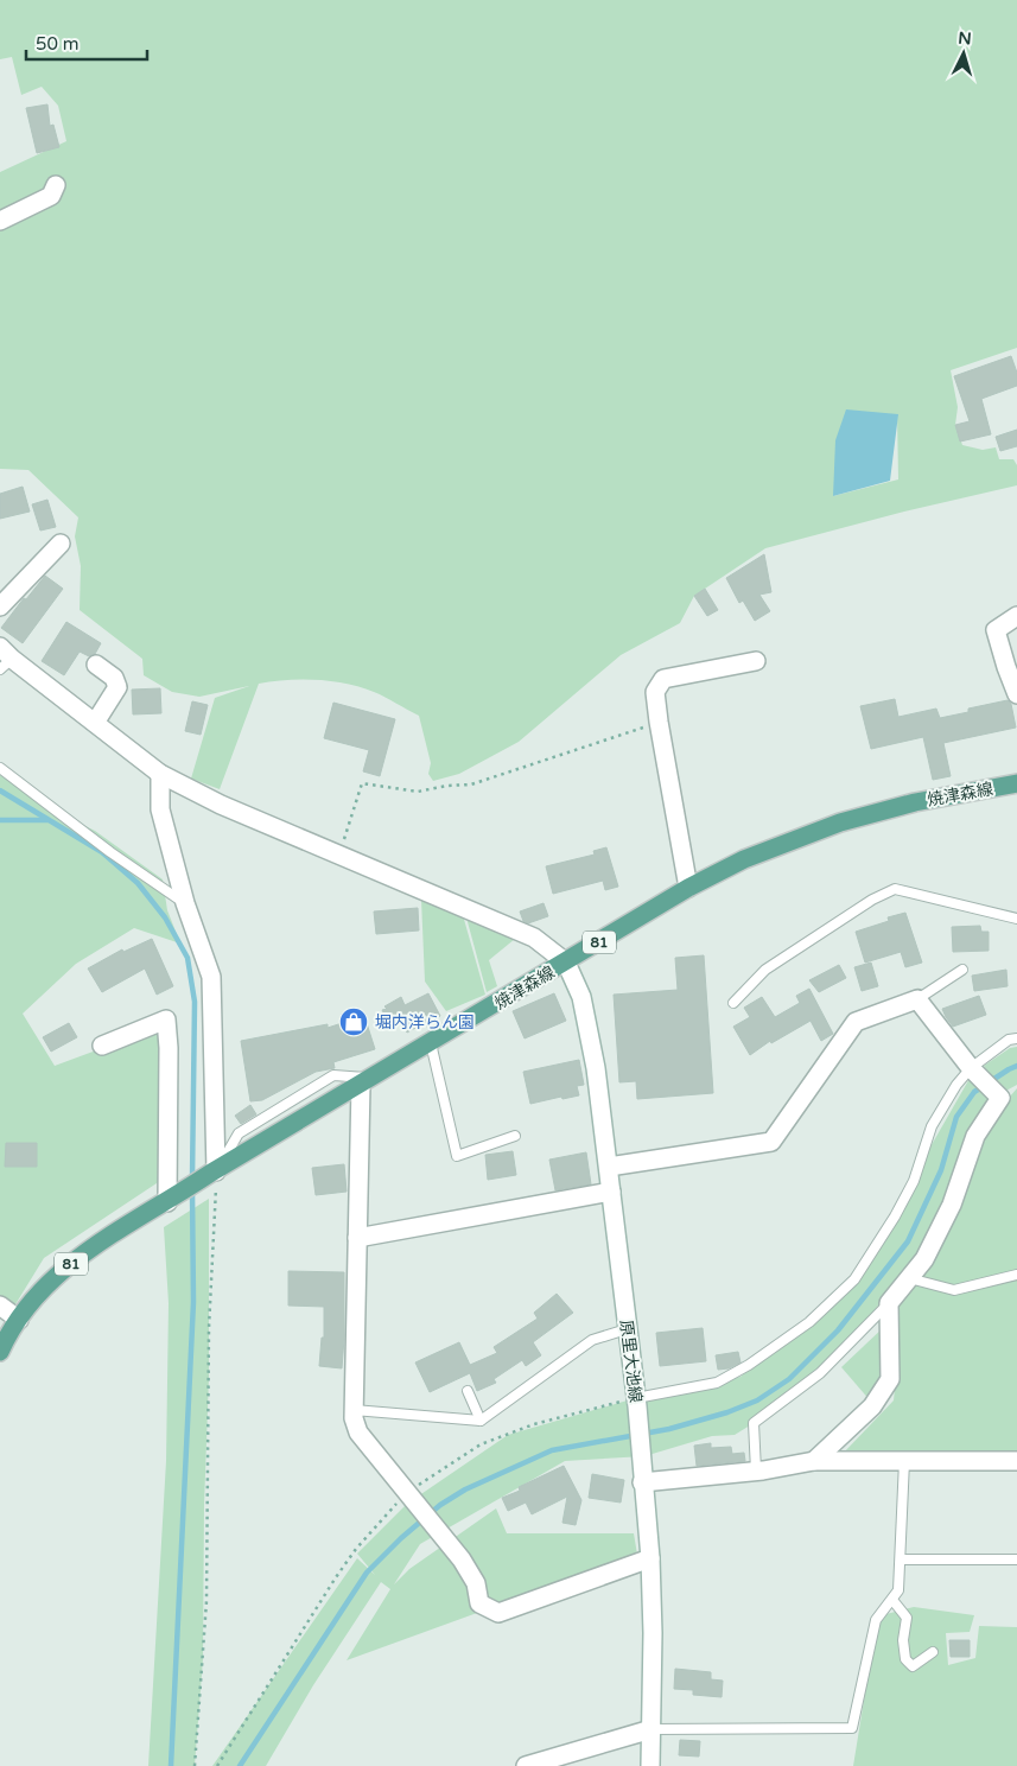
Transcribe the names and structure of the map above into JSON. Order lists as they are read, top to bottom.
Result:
{
  "streets": {
    "main road": ["焼津森線", "81"],
    "street": ["原里大池線"]
  },
  "crossings": [
    ["焼津森線", "原里大池線"]
  ],
  "places": {
    "shop": ["堀内洋らん園"]
  },
  "scale_bar": "50 m",
  "north": "top"
}
